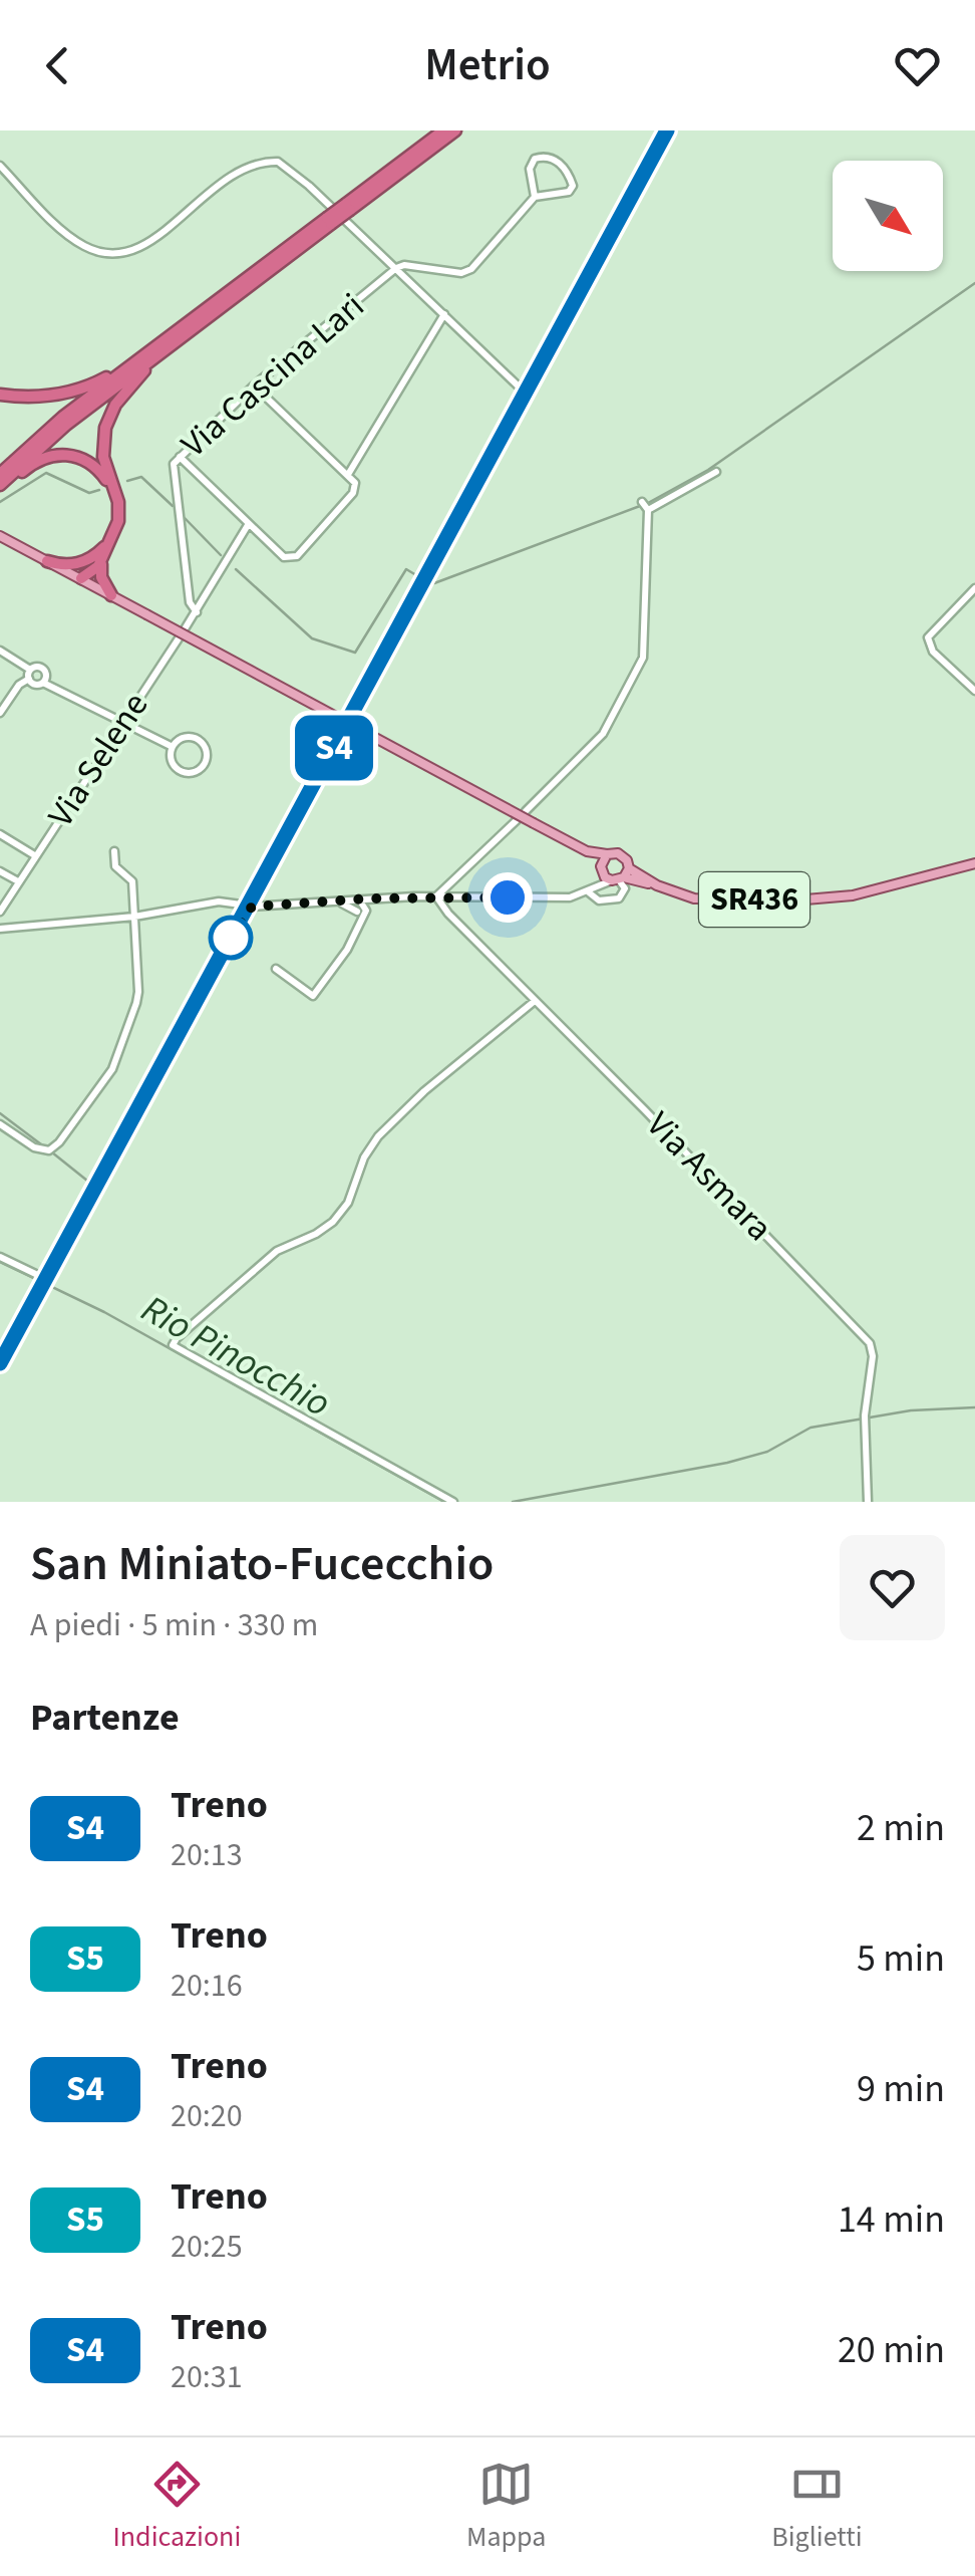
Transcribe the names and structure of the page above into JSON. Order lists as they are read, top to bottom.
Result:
{
  "streets": {
    "main road": ["SR436"],
    "street": ["Via Cascina Lari", "Via Selene", "Via Asmara"]
  },
  "water": ["Rio Pinocchio"],
  "north": "bottom right",
  "page": {
    "header": "Metrio",
    "on_map": "S4",
    "heading": [
      ["San Miniato-Fucecchio", "A piedi · 5 min · 330 m"],
      "Partenze"
    ],
    "list": [
      {
        "mark": "S4",
        "name": "Treno",
        "note": "20:13",
        "value": "2 min"
      },
      {
        "mark": "S5",
        "name": "Treno",
        "note": "20:16",
        "value": "5 min"
      },
      {
        "mark": "S4",
        "name": "Treno",
        "note": "20:20",
        "value": "9 min"
      },
      {
        "mark": "S5",
        "name": "Treno",
        "note": "20:25",
        "value": "14 min"
      },
      {
        "mark": "S4",
        "name": "Treno",
        "note": "20:31",
        "value": "20 min"
      }
    ],
    "tabs": ["Indicazioni", "Mappa", "Biglietti"]
  }
}
